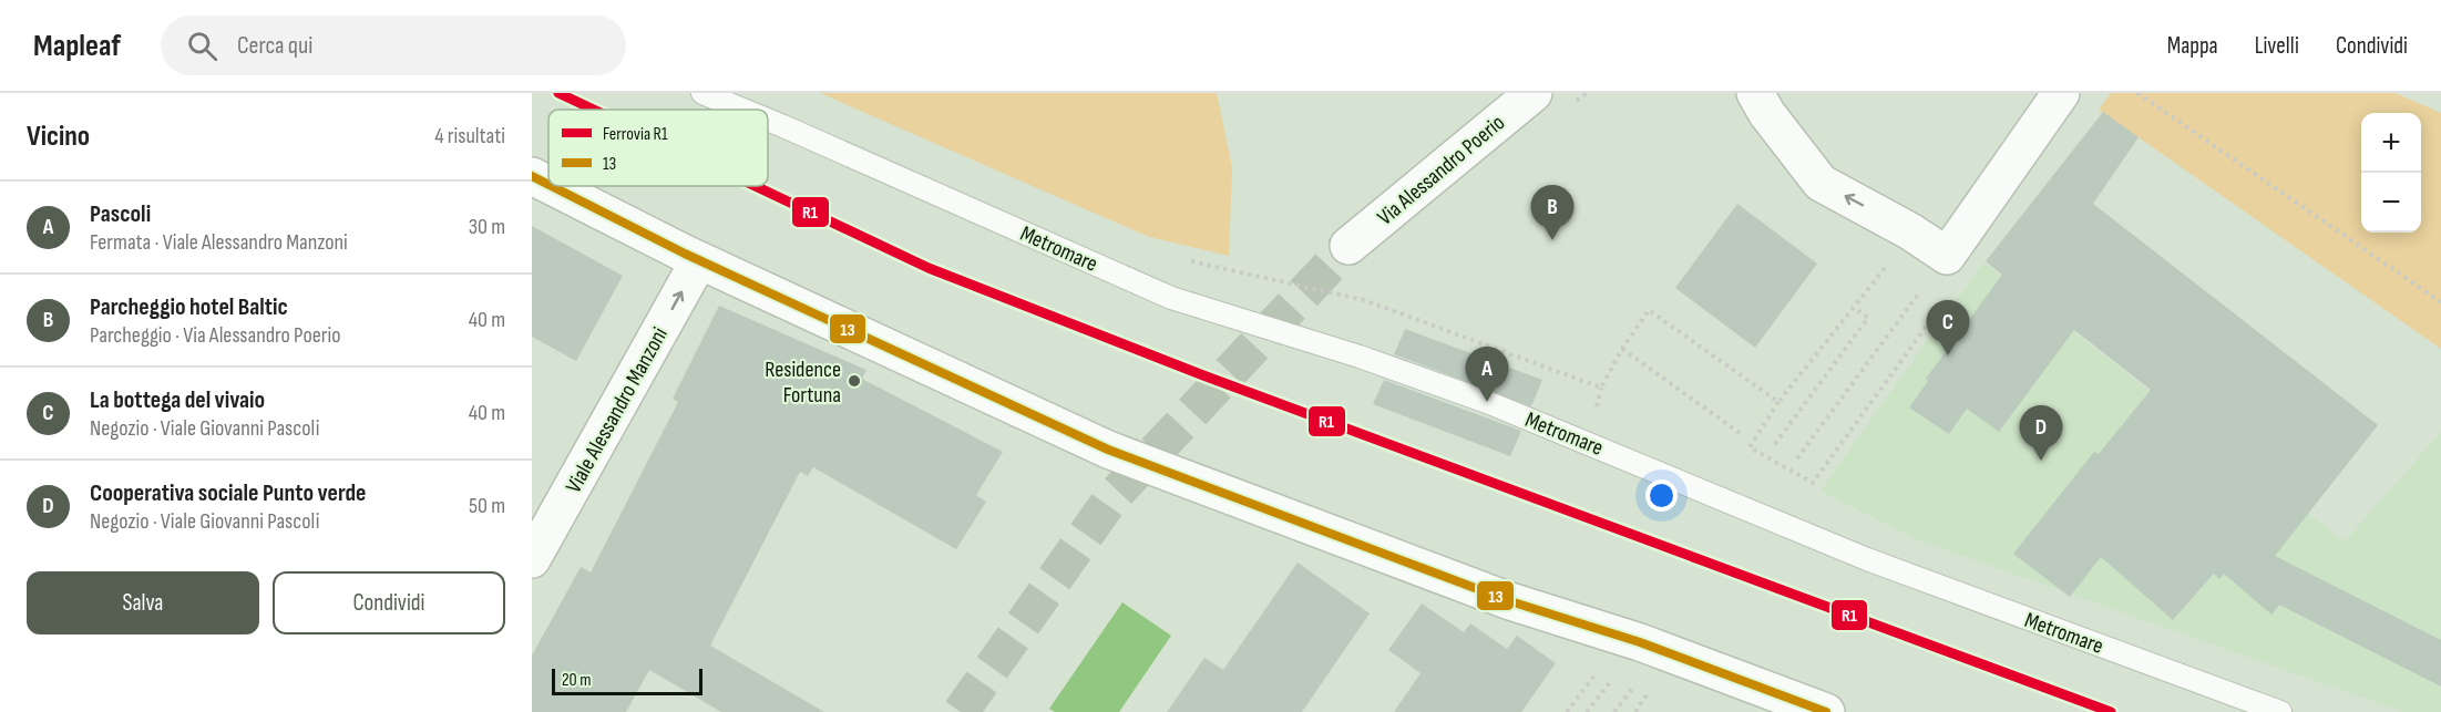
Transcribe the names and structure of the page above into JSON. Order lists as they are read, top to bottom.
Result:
{
  "streets": {
    "street": ["Via Alessandro Poerio", "Viale Alessandro Manzoni"],
    "lane": ["Metromare"]
  },
  "one_way": ["Viale Alessandro Manzoni"],
  "places": ["Residence Fortuna"],
  "lines": ["rail line R1", "transit line 13"],
  "legend": ["Ferrovia R1", "13"],
  "scale_bar": "20 m",
  "page": {
    "header": "Mapleaf",
    "search": "Cerca qui",
    "nav": ["Mappa", "Livelli", "Condividi"],
    "heading": ["Vicino", "4 risultati"],
    "map_buttons": ["+", "−"],
    "list": [
      {
        "mark": "A",
        "name": "Pascoli",
        "note": "Fermata · Viale Alessandro Manzoni",
        "value": "30 m"
      },
      {
        "mark": "B",
        "name": "Parcheggio hotel Baltic",
        "note": "Parcheggio · Via Alessandro Poerio",
        "value": "40 m"
      },
      {
        "mark": "C",
        "name": "La bottega del vivaio",
        "note": "Negozio · Viale Giovanni Pascoli",
        "value": "40 m"
      },
      {
        "mark": "D",
        "name": "Cooperativa sociale Punto verde",
        "note": "Negozio · Viale Giovanni Pascoli",
        "value": "50 m"
      }
    ],
    "pins": [
      "B",
      "C",
      "A",
      "D"
    ],
    "buttons": ["Salva", "Condividi"],
    "scale": "20 m"
  }
}
